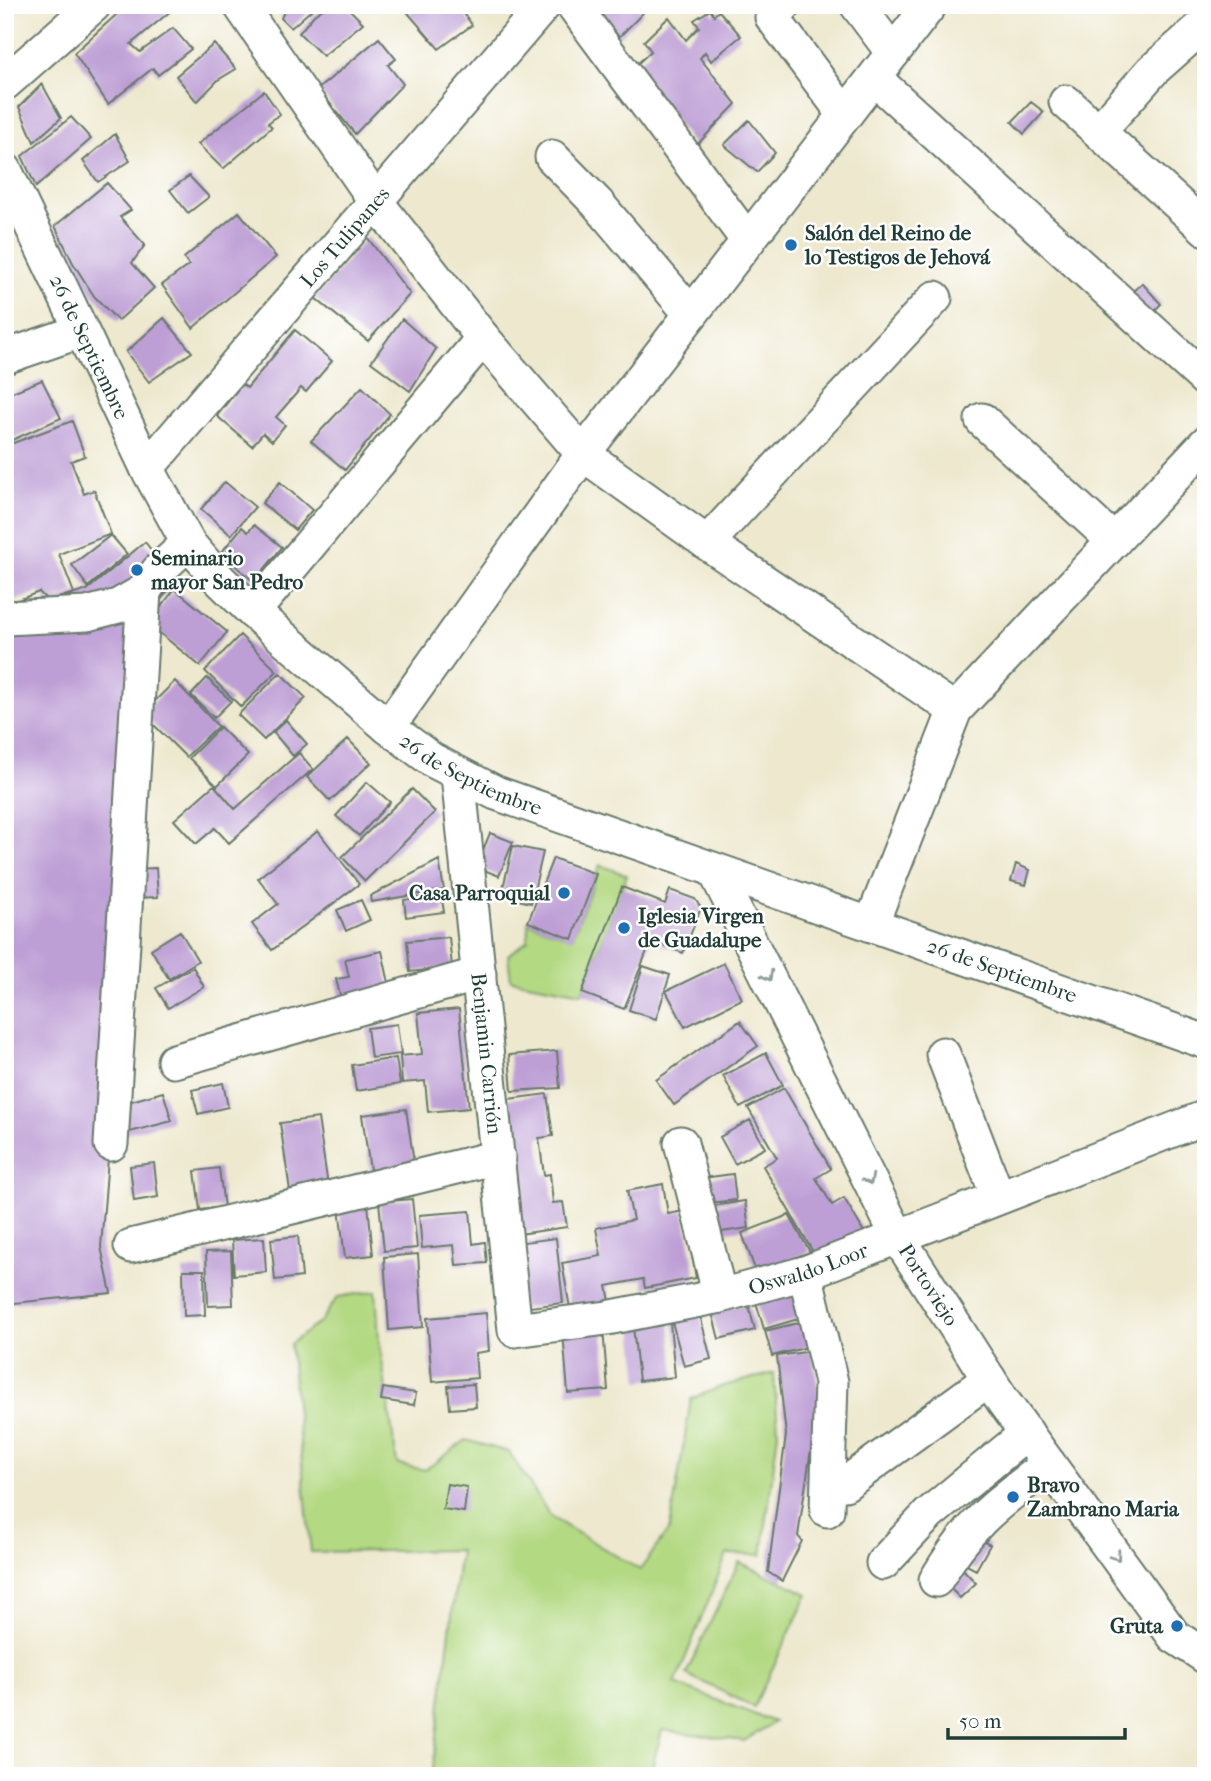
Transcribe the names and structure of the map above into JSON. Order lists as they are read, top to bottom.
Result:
{
  "streets": {
    "street": [
      "Los Tulipanes",
      "26 de Septiembre",
      "Benjamin Carrión",
      "Oswaldo Loor",
      "Portoviejo"
    ]
  },
  "crossings": [
    ["Los Tulipanes", "26 de Septiembre"],
    ["26 de Septiembre", "Benjamin Carrión"],
    ["26 de Septiembre", "Portoviejo"],
    ["Benjamin Carrión", "Oswaldo Loor"],
    ["Oswaldo Loor", "Portoviejo"]
  ],
  "places": [
    "Salón del Reino de lo Testigos de Jehová",
    "Seminario mayor San Pedro",
    "Casa Parroquial",
    "Iglesia Virgen de Guadalupe",
    "Bravo Zambrano Maria",
    "Gruta"
  ],
  "scale_bar": "50 m"
}
